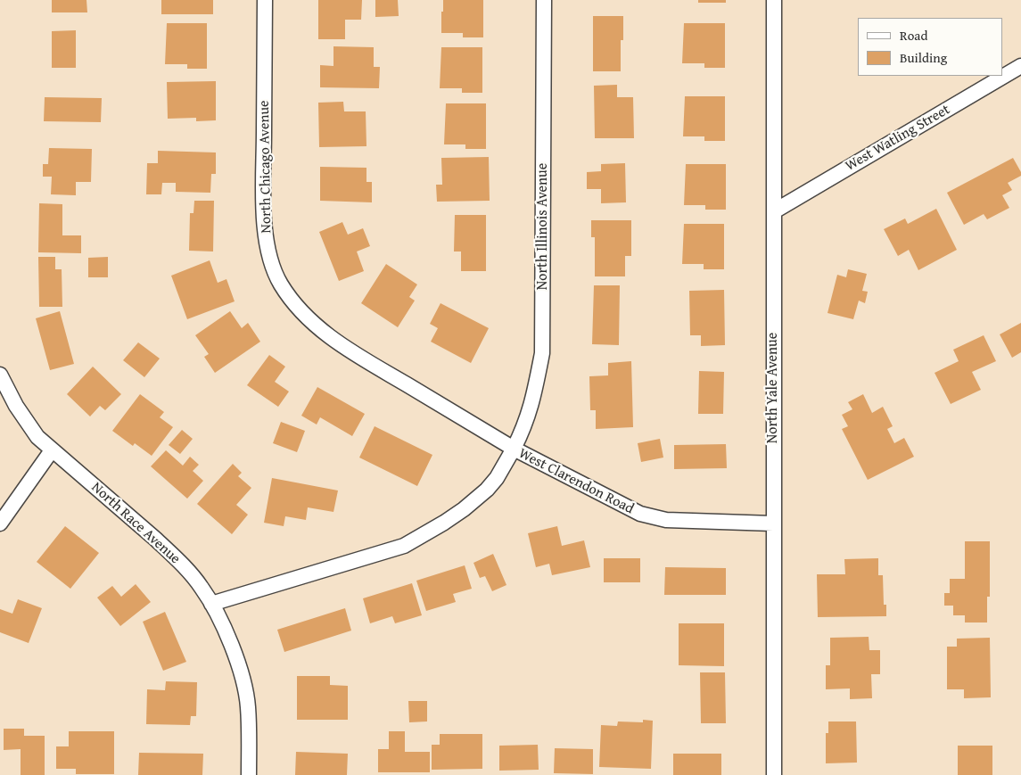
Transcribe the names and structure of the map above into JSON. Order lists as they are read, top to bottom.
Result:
{
  "streets": {
    "street": [
      "West Watling Street",
      "North Chicago Avenue",
      "North Illinois Avenue",
      "North Yale Avenue",
      "West Clarendon Road",
      "North Race Avenue"
    ]
  },
  "crossings": [
    ["West Watling Street", "North Yale Avenue"],
    ["North Chicago Avenue", "North Illinois Avenue"],
    ["North Chicago Avenue", "West Clarendon Road"],
    ["North Illinois Avenue", "West Clarendon Road"],
    ["North Yale Avenue", "West Clarendon Road"],
    ["West Clarendon Road", "North Race Avenue"]
  ],
  "legend": ["Road", "Building"]
}
